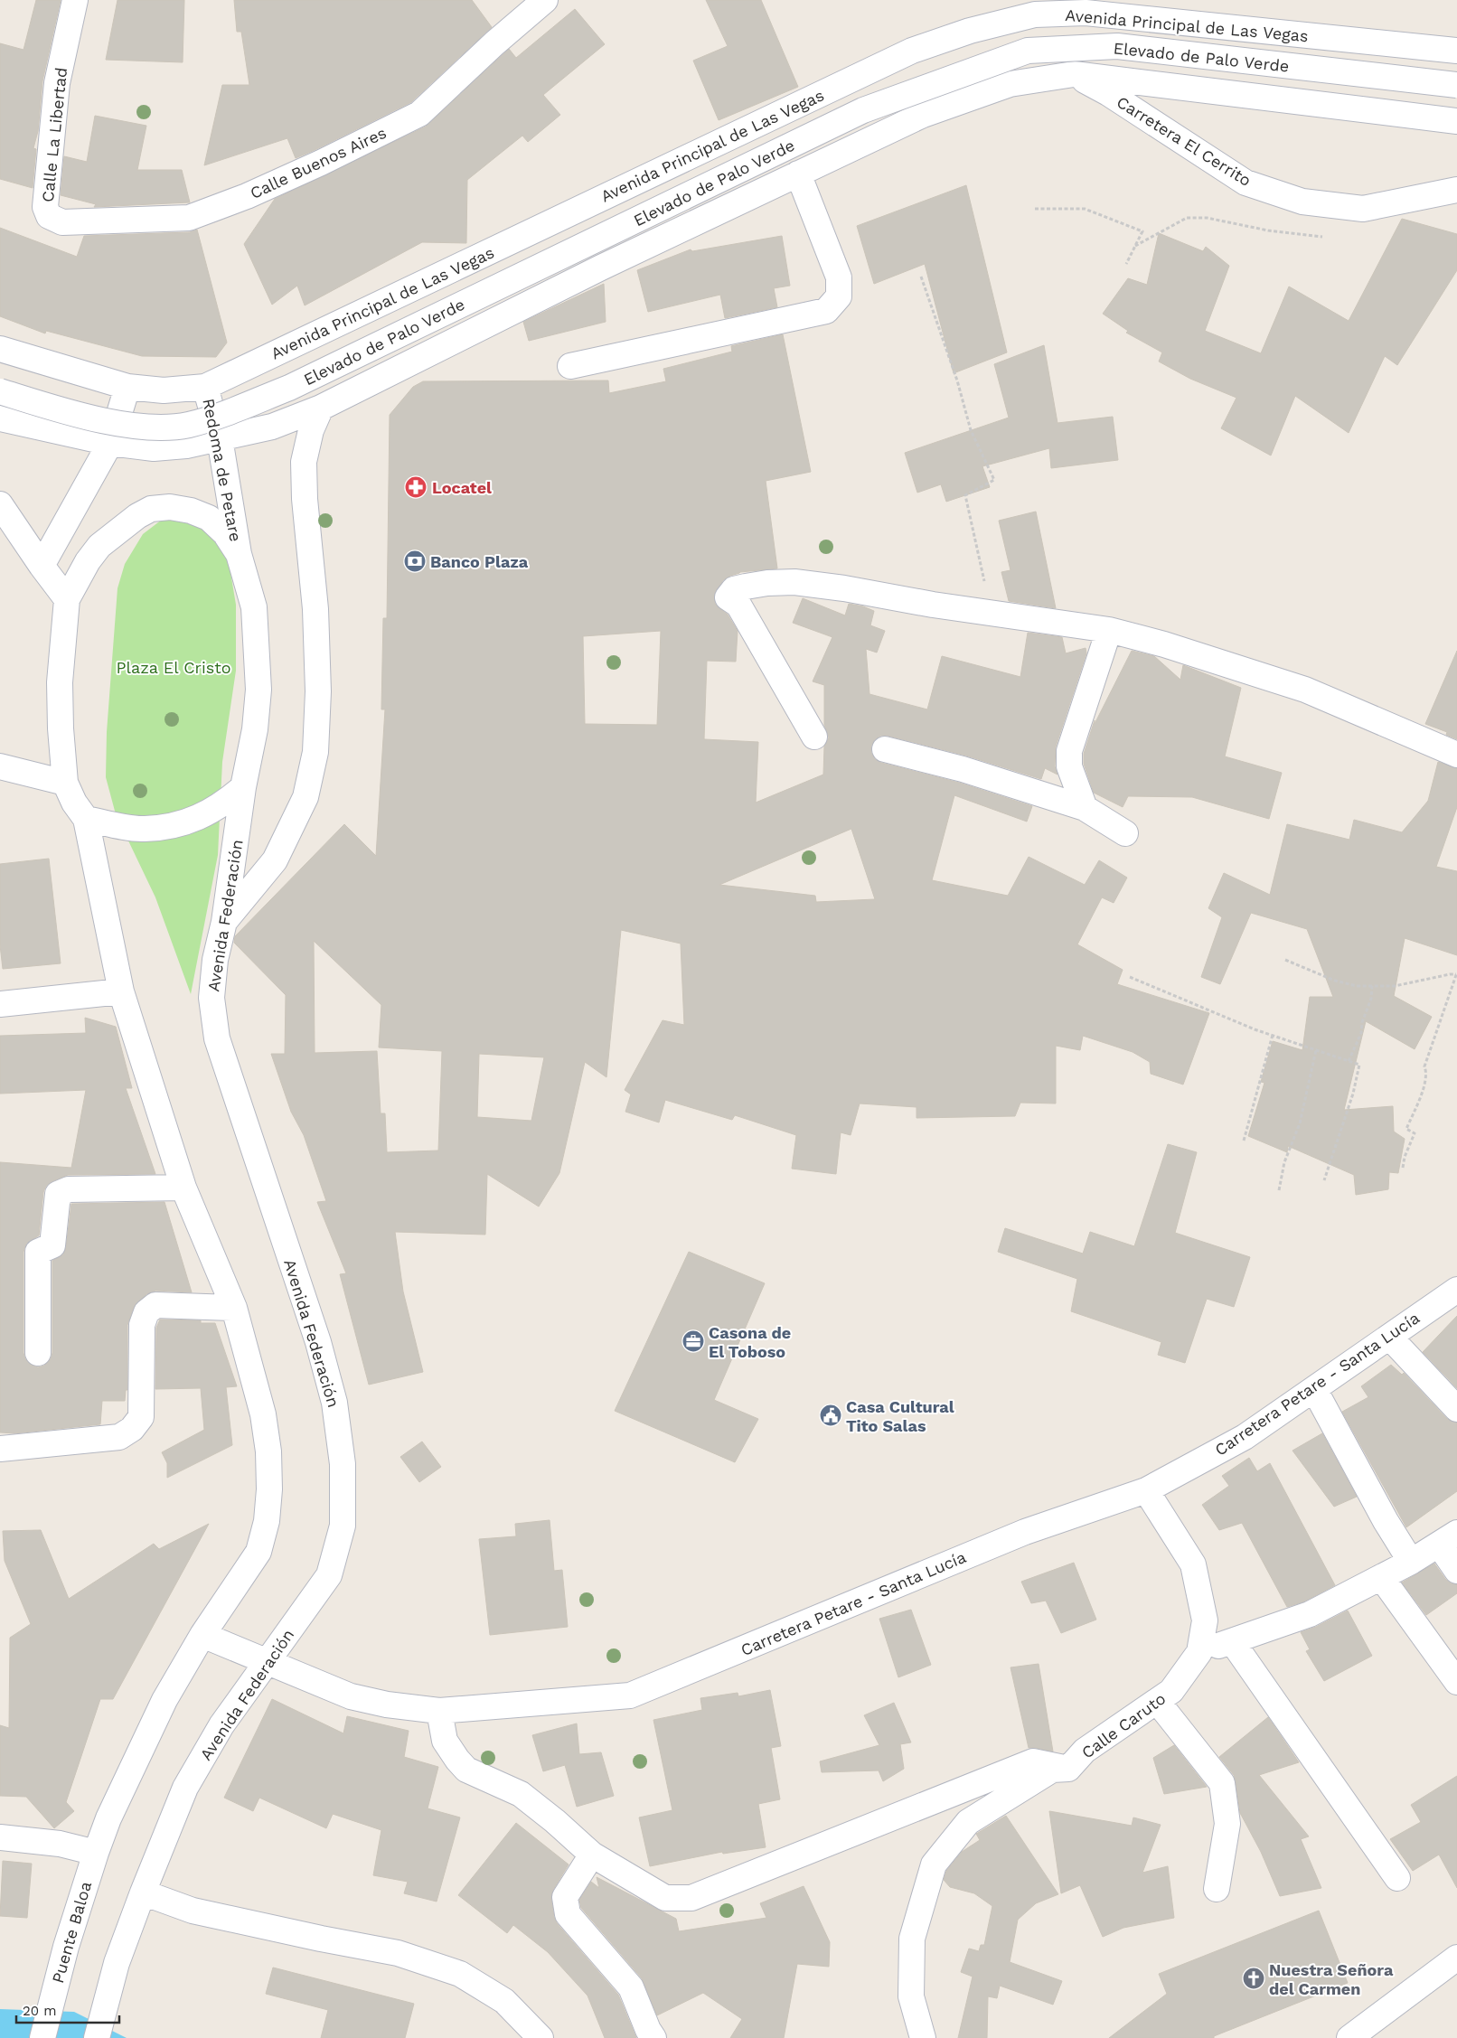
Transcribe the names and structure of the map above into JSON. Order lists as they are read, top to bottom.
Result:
{
  "streets": {
    "street": [
      "Avenida Principal de Las Vegas",
      "Elevado de Palo Verde",
      "Calle La Libertad",
      "Carretera El Cerrito",
      "Calle Buenos Aires",
      "Redoma de Petare",
      "Avenida Federación",
      "Carretera Petare - Santa Lucía",
      "Calle Caruto",
      "Puente Baloa"
    ]
  },
  "crossings": [
    ["Avenida Principal de Las Vegas", "Redoma de Petare"],
    ["Calle La Libertad", "Calle Buenos Aires"],
    ["Redoma de Petare", "Avenida Federación"],
    ["Avenida Federación", "Carretera Petare - Santa Lucía"],
    ["Carretera Petare - Santa Lucía", "Calle Caruto"]
  ],
  "parks": ["Plaza El Cristo"],
  "places": {
    "pharmacy": ["Locatel"],
    "bank": ["Banco Plaza"],
    "office": ["Casona de El Toboso"],
    "public building": ["Casa Cultural Tito Salas"],
    "church": ["Nuestra Señora del Carmen"]
  },
  "scale_bar": "20 m"
}
